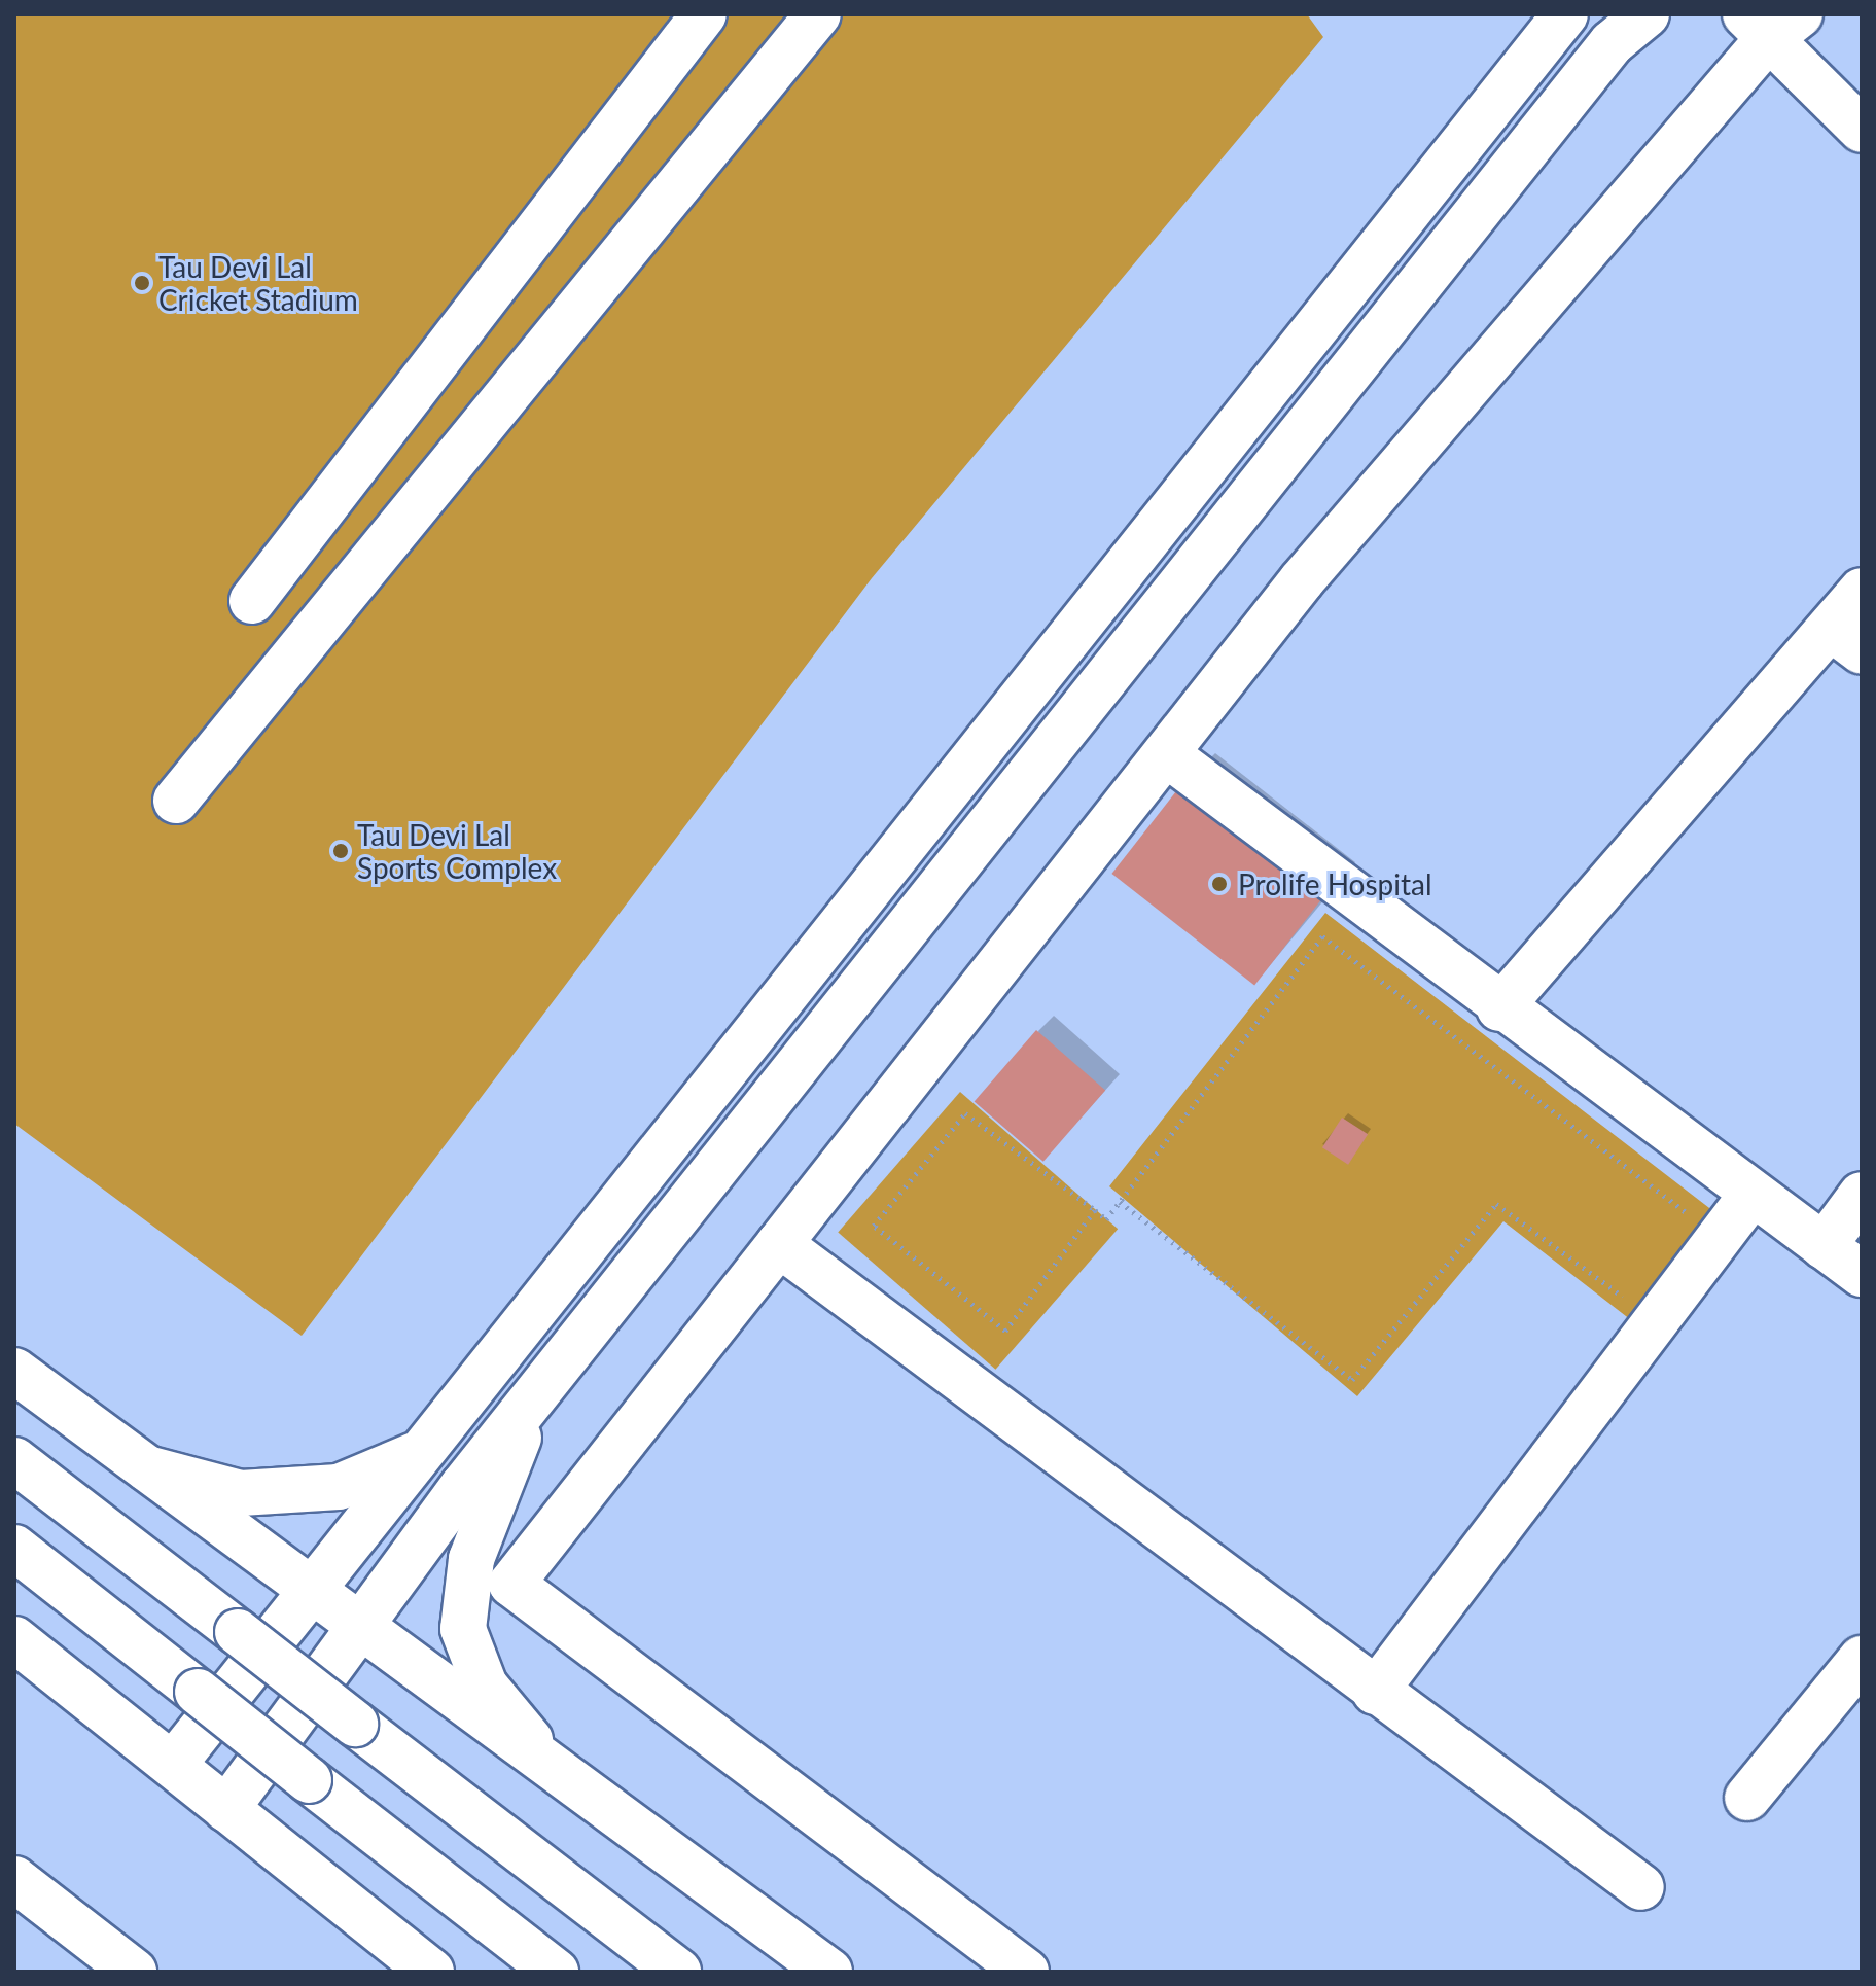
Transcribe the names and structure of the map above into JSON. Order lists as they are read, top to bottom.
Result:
{
  "places": ["Tau Devi Lal Cricket Stadium", "Tau Devi Lal Sports Complex", "Prolife Hospital"]
}
